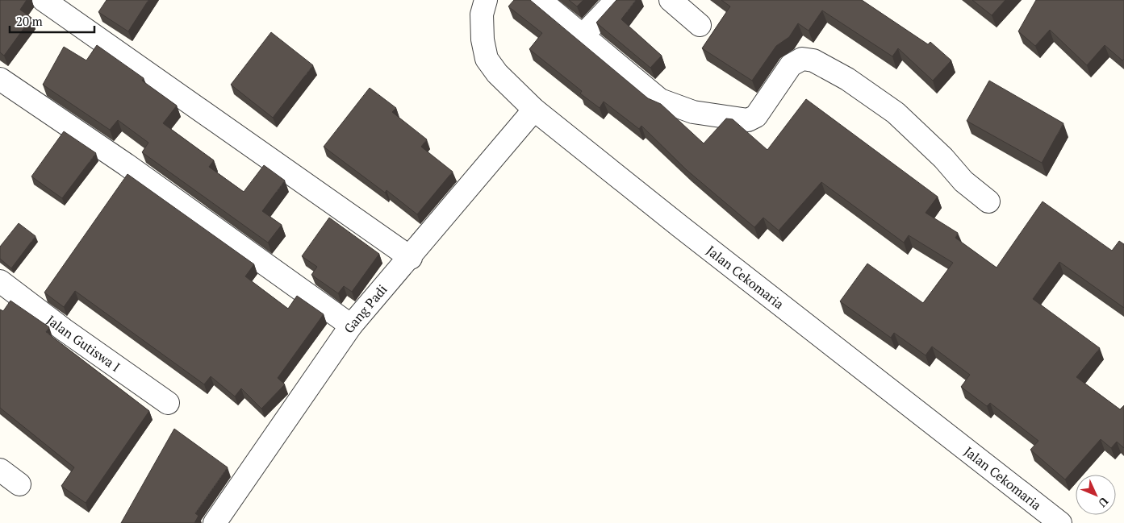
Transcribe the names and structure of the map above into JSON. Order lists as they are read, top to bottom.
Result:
{
  "streets": {
    "street": ["Jalan Cekomaria", "Gang Padi", "Jalan Gutiswa I"]
  },
  "crossings": [
    ["Jalan Cekomaria", "Gang Padi"]
  ],
  "scale_bar": "20 m",
  "north": "bottom right"
}
